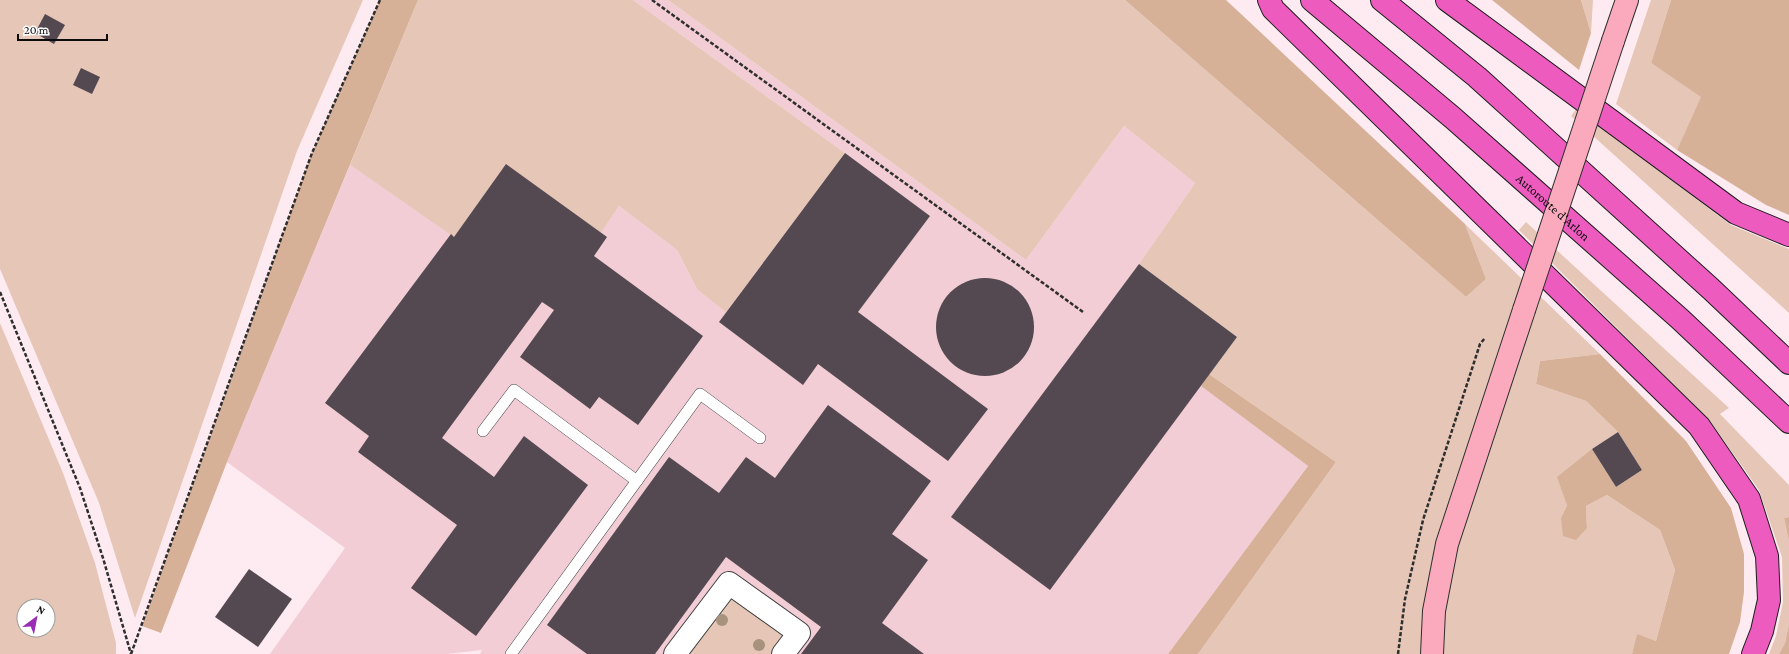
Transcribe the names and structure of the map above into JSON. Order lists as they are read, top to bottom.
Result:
{
  "streets": {
    "highway": ["Autoroute d'Arlon"]
  },
  "scale_bar": "20 m",
  "north": "top right"
}
